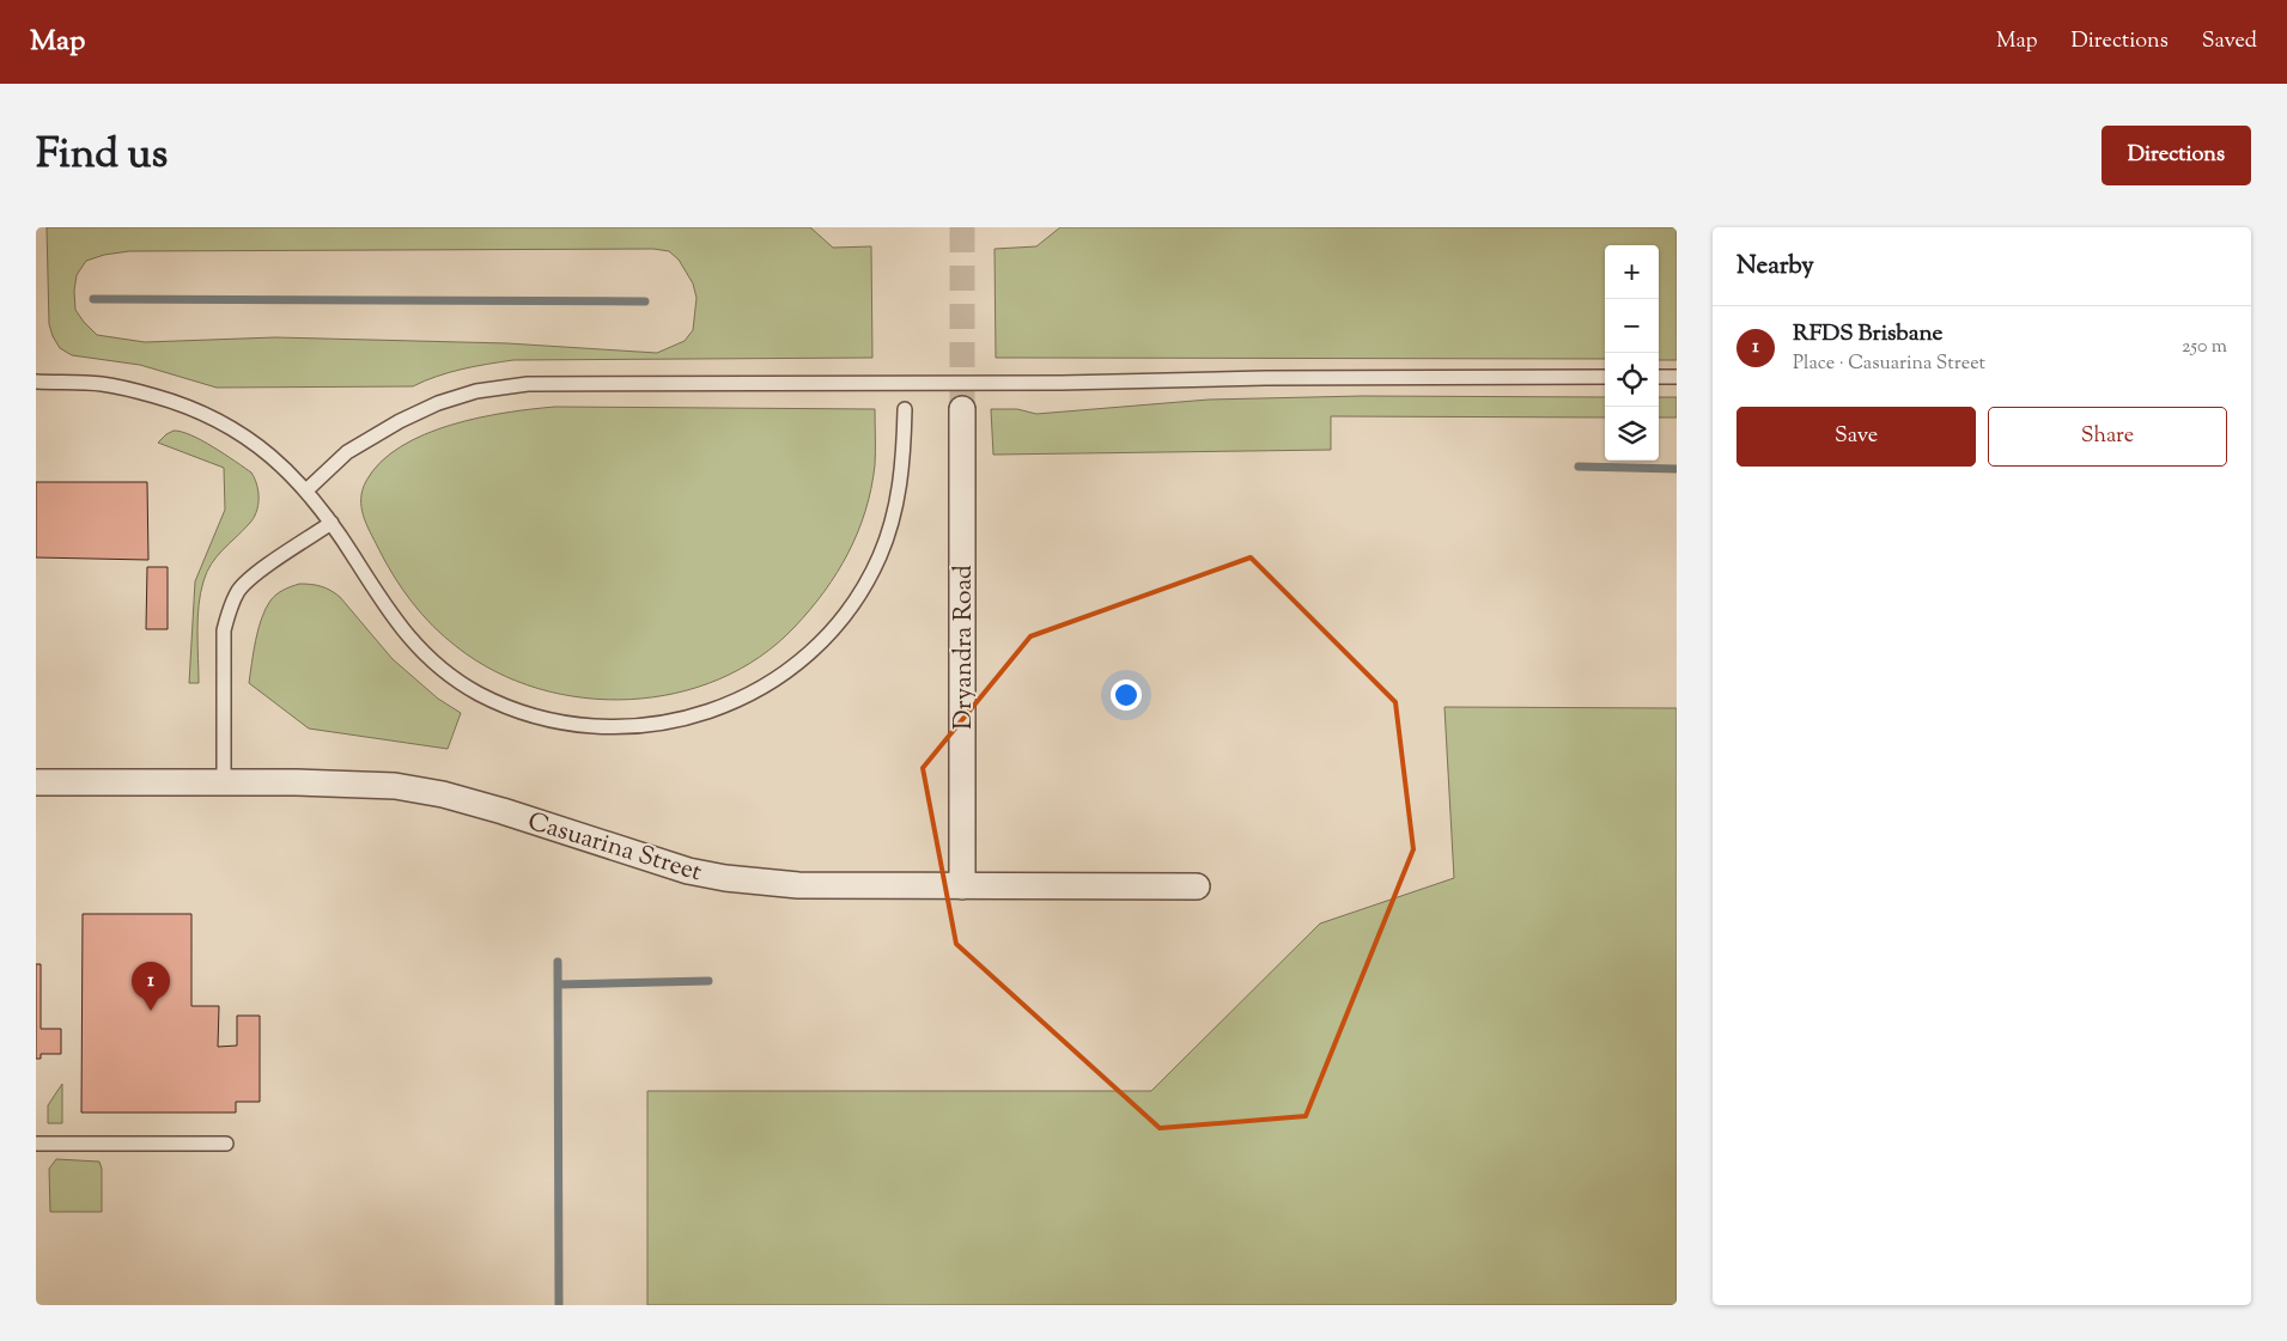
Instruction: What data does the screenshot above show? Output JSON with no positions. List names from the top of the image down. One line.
{"streets":{"street":["Dryandra Road","Casuarina Street"]},"crossings":[["Dryandra Road","Casuarina Street"]],"page":{"header":"Map","nav":["Map","Directions","Saved"],"title":"Find us","buttons":["Directions",["Save","Share"]],"heading":"Nearby","map_buttons":["+","−"],"list":[{"mark":"1","name":"RFDS Brisbane","note":"Place · Casuarina Street","value":"250 m"}],"pins":"1"}}
